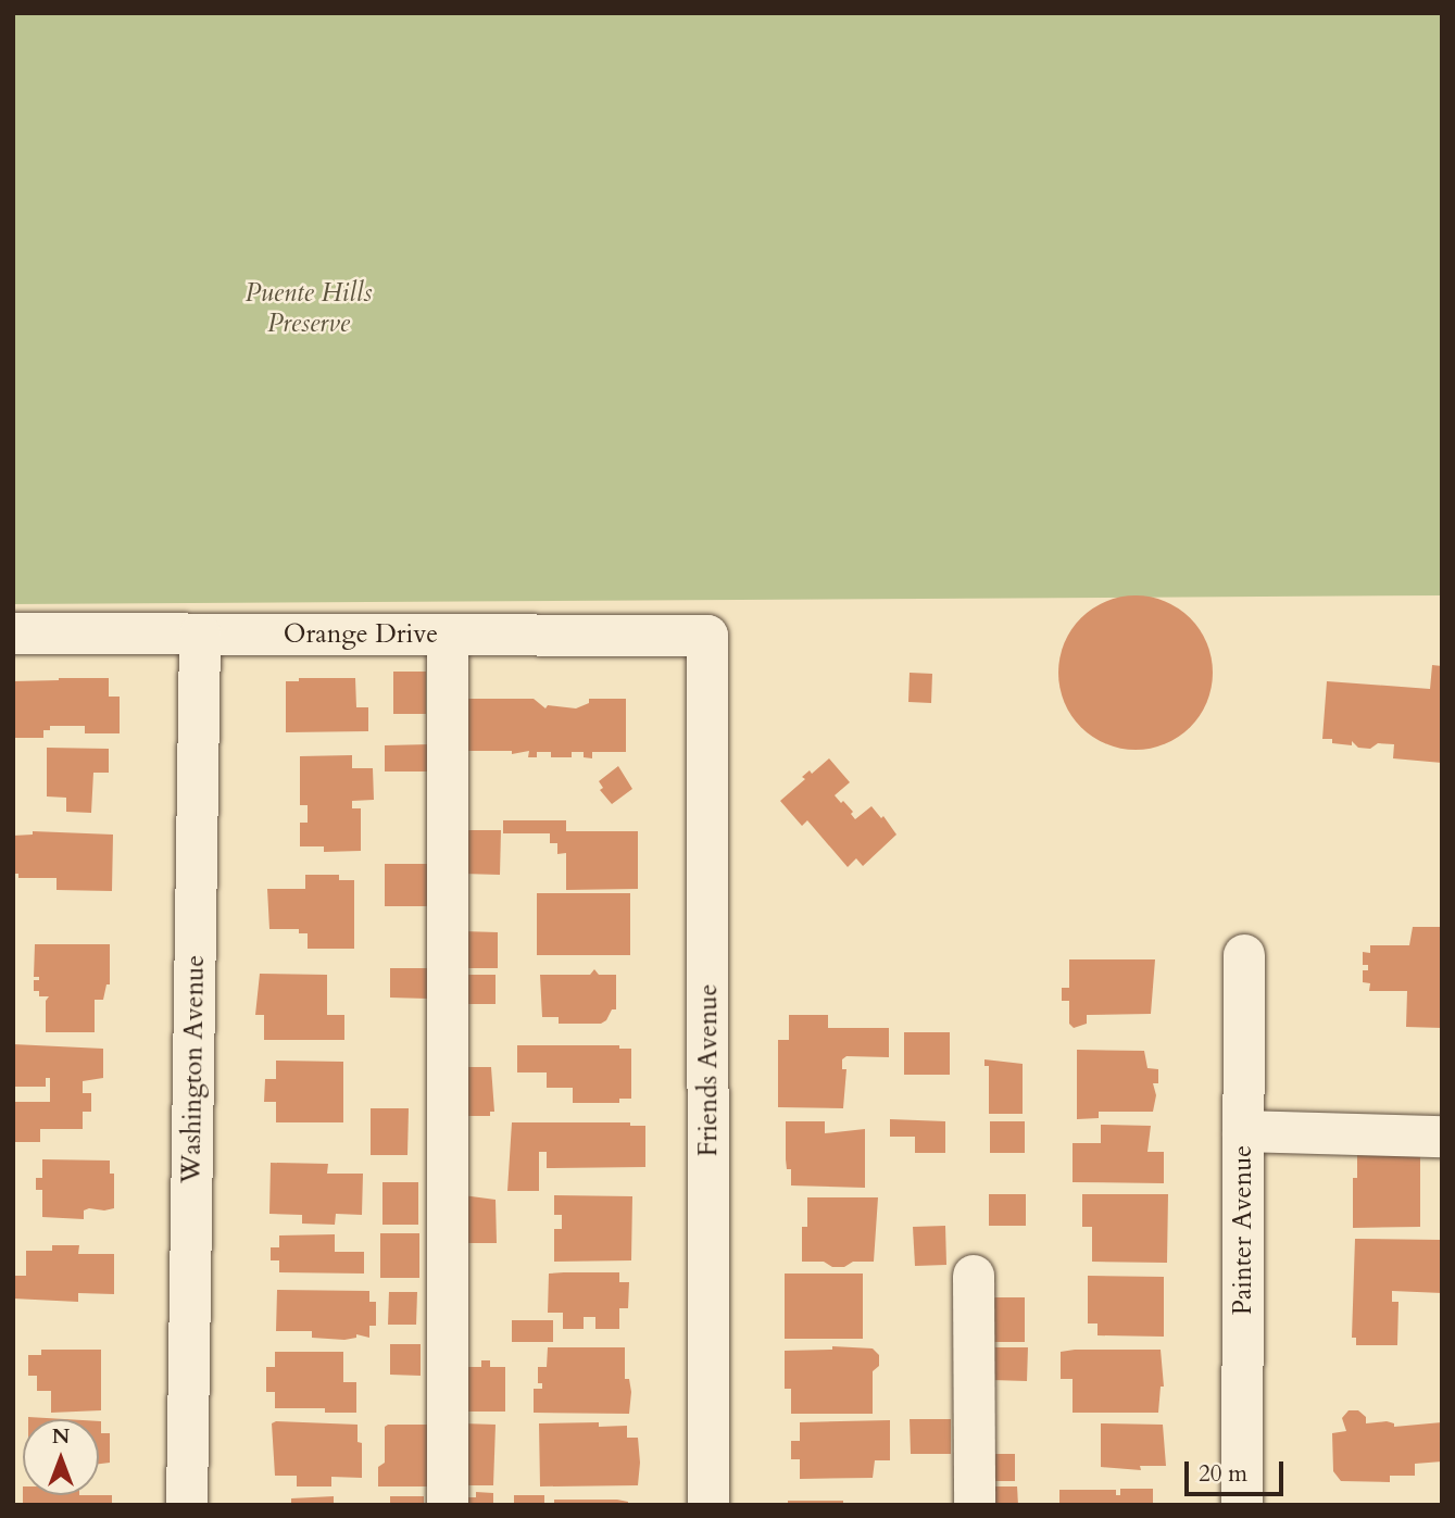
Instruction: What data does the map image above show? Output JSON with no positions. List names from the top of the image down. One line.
{"streets":{"street":["Orange Drive","Washington Avenue","Friends Avenue","Painter Avenue"]},"crossings":[["Orange Drive","Washington Avenue"],["Orange Drive","Friends Avenue"]],"parks":["Puente Hills Preserve"],"scale_bar":"20 m","north":"top"}
